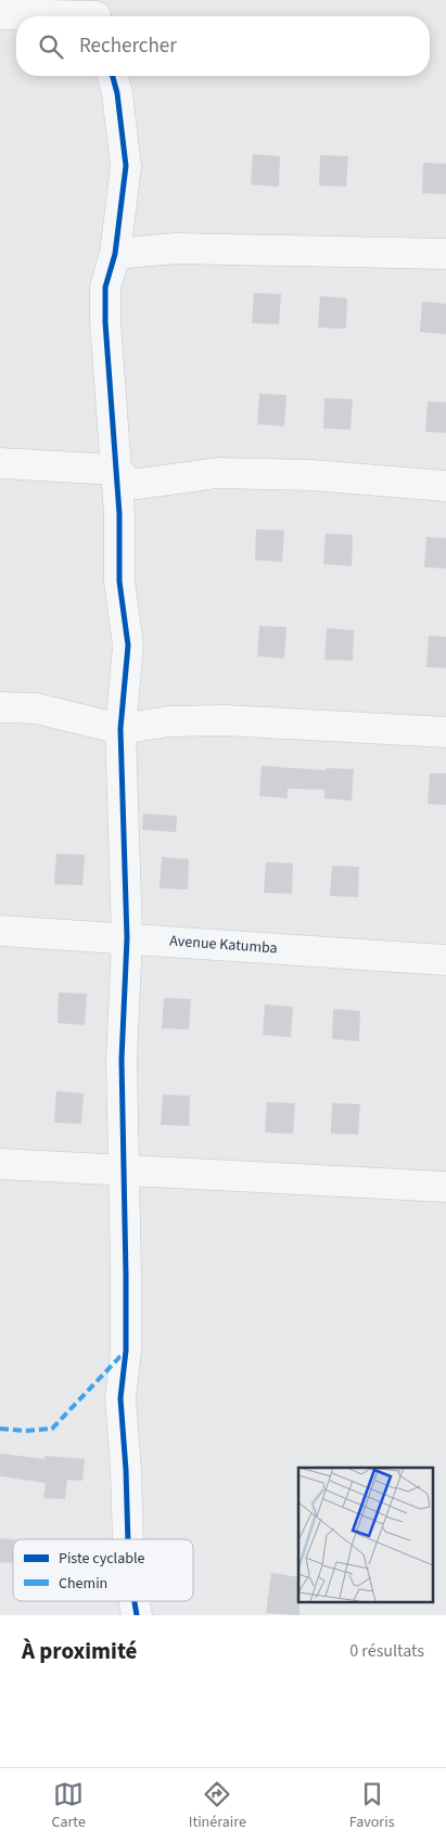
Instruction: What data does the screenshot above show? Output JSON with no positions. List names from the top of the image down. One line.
{"streets":{"street":["Avenue Katumba"]},"legend":["Piste cyclable","Chemin"],"page":{"search":"Rechercher","heading":["À proximité","0 résultats"],"nav":["Carte","Itinéraire","Favoris"]}}
